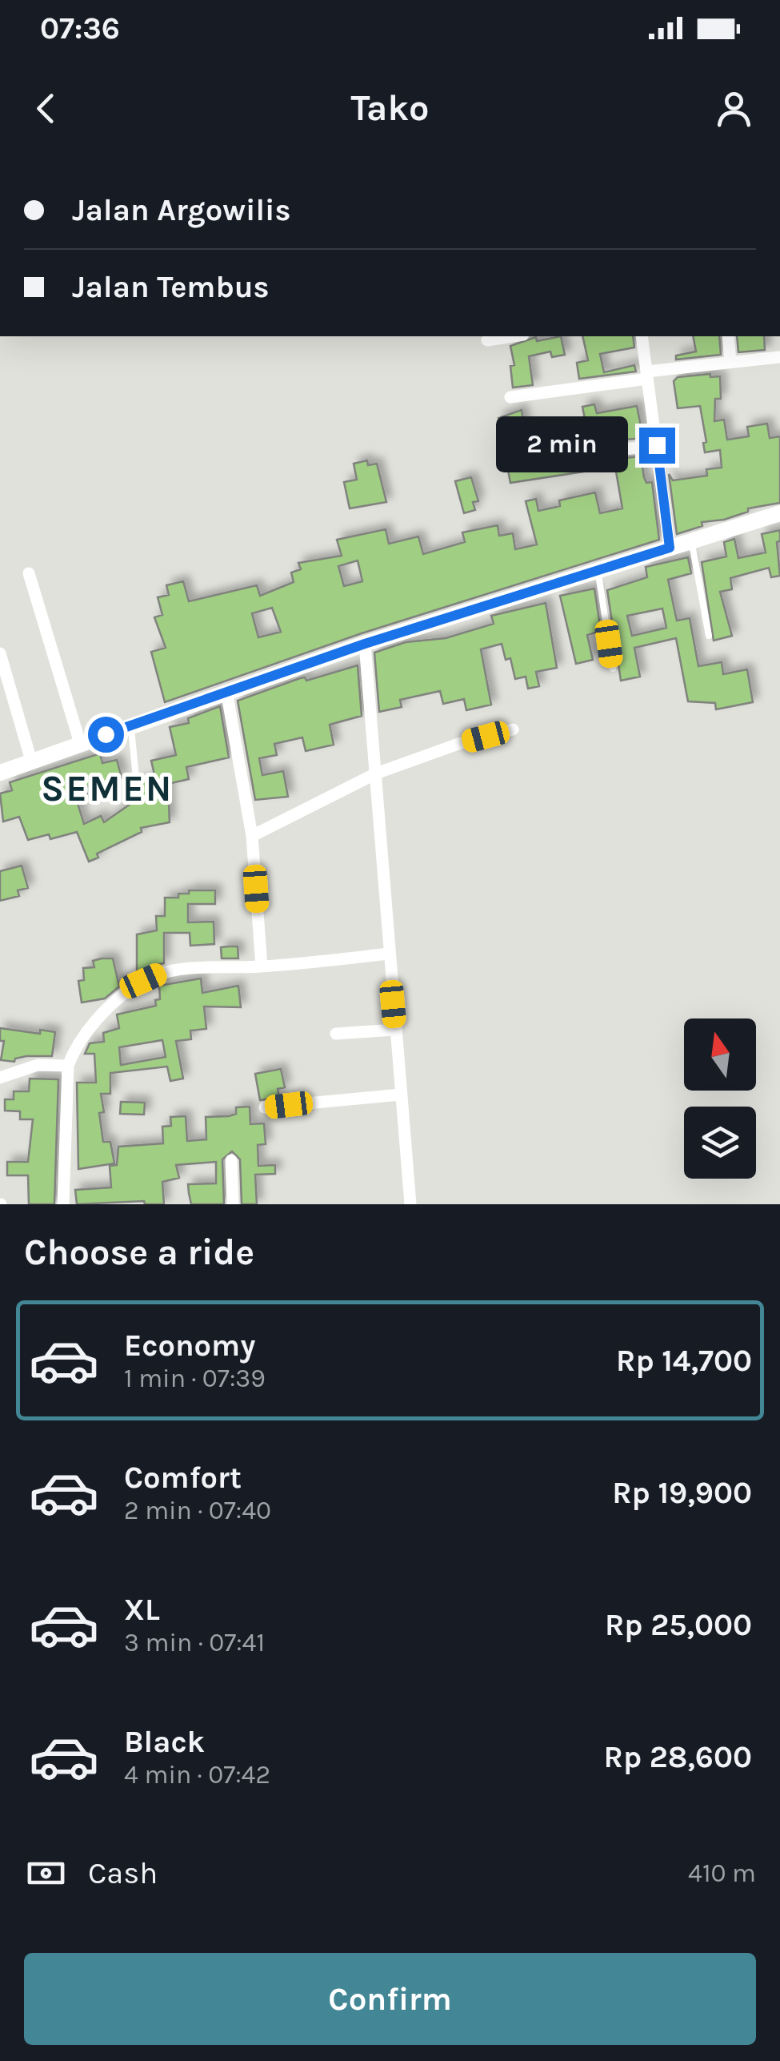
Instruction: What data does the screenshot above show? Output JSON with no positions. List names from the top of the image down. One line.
{"districts":["SEMEN"],"north":"top","page":{"status":"07:36","header":"Tako","banner":["Jalan Argowilis","Jalan Tembus"],"bubble":"2 min","heading":"Choose a ride","list":[{"name":"Economy","note":"1 min · 07:39","value":"Rp 14,700"},{"name":"Comfort","note":"2 min · 07:40","value":"Rp 19,900"},{"name":"XL","note":"3 min · 07:41","value":"Rp 25,000"},{"name":"Black","note":"4 min · 07:42","value":"Rp 28,600"}],"pay":["Cash","410 m"],"buttons":"Confirm"}}
